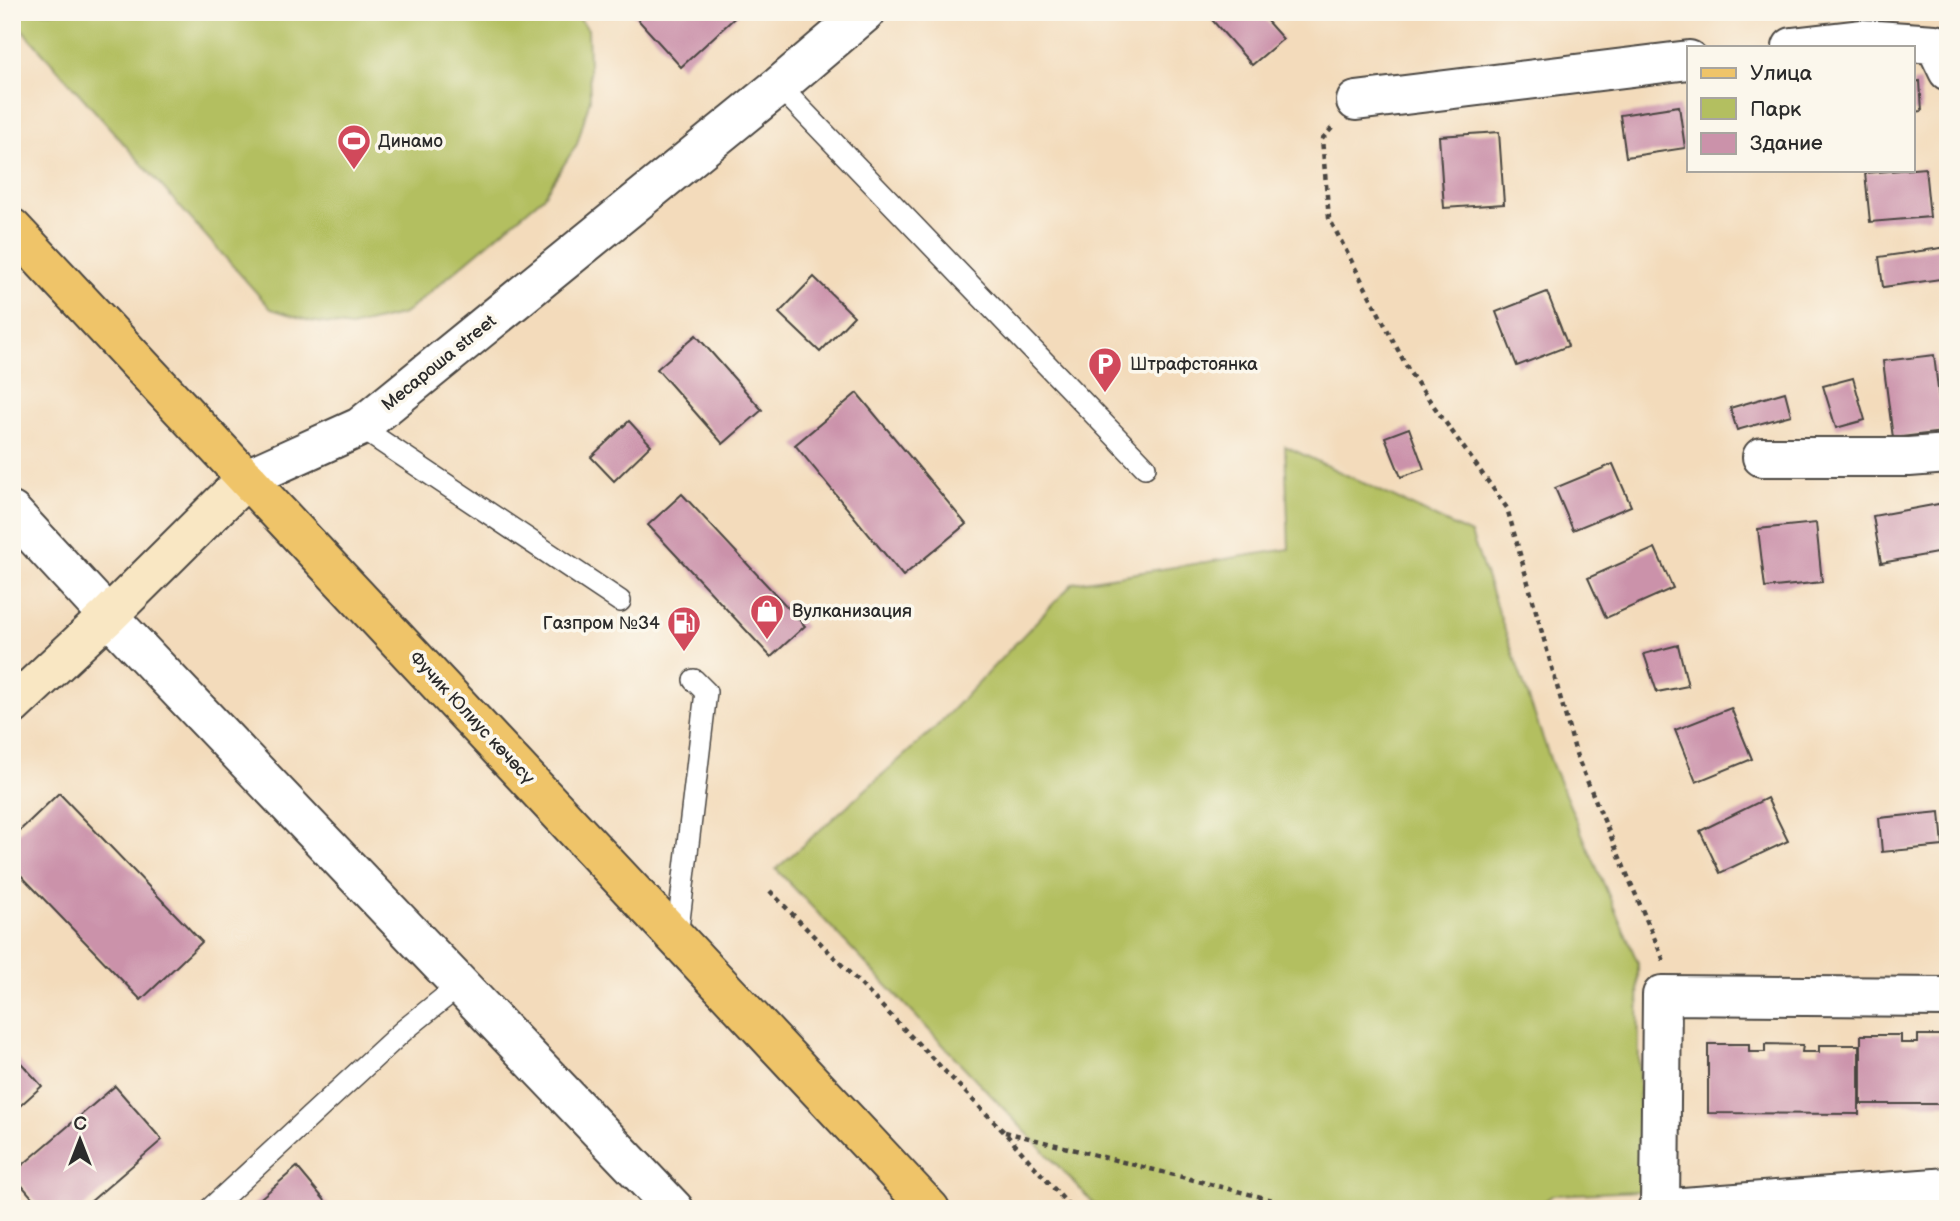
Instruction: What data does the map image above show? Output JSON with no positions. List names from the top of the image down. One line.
{"streets":{"main road":["Фучик Юлиус көчөсү"],"street":["Месароша street"]},"crossings":[["Месароша street","Фучик Юлиус көчөсү"]],"places":{"sports":["Динамо"],"parking":["Штрафстоянка"],"shop":["Вулканизация"],"fuel station":["Газпром №34"]},"legend":["Улица","Парк","Здание"],"north":"top"}
